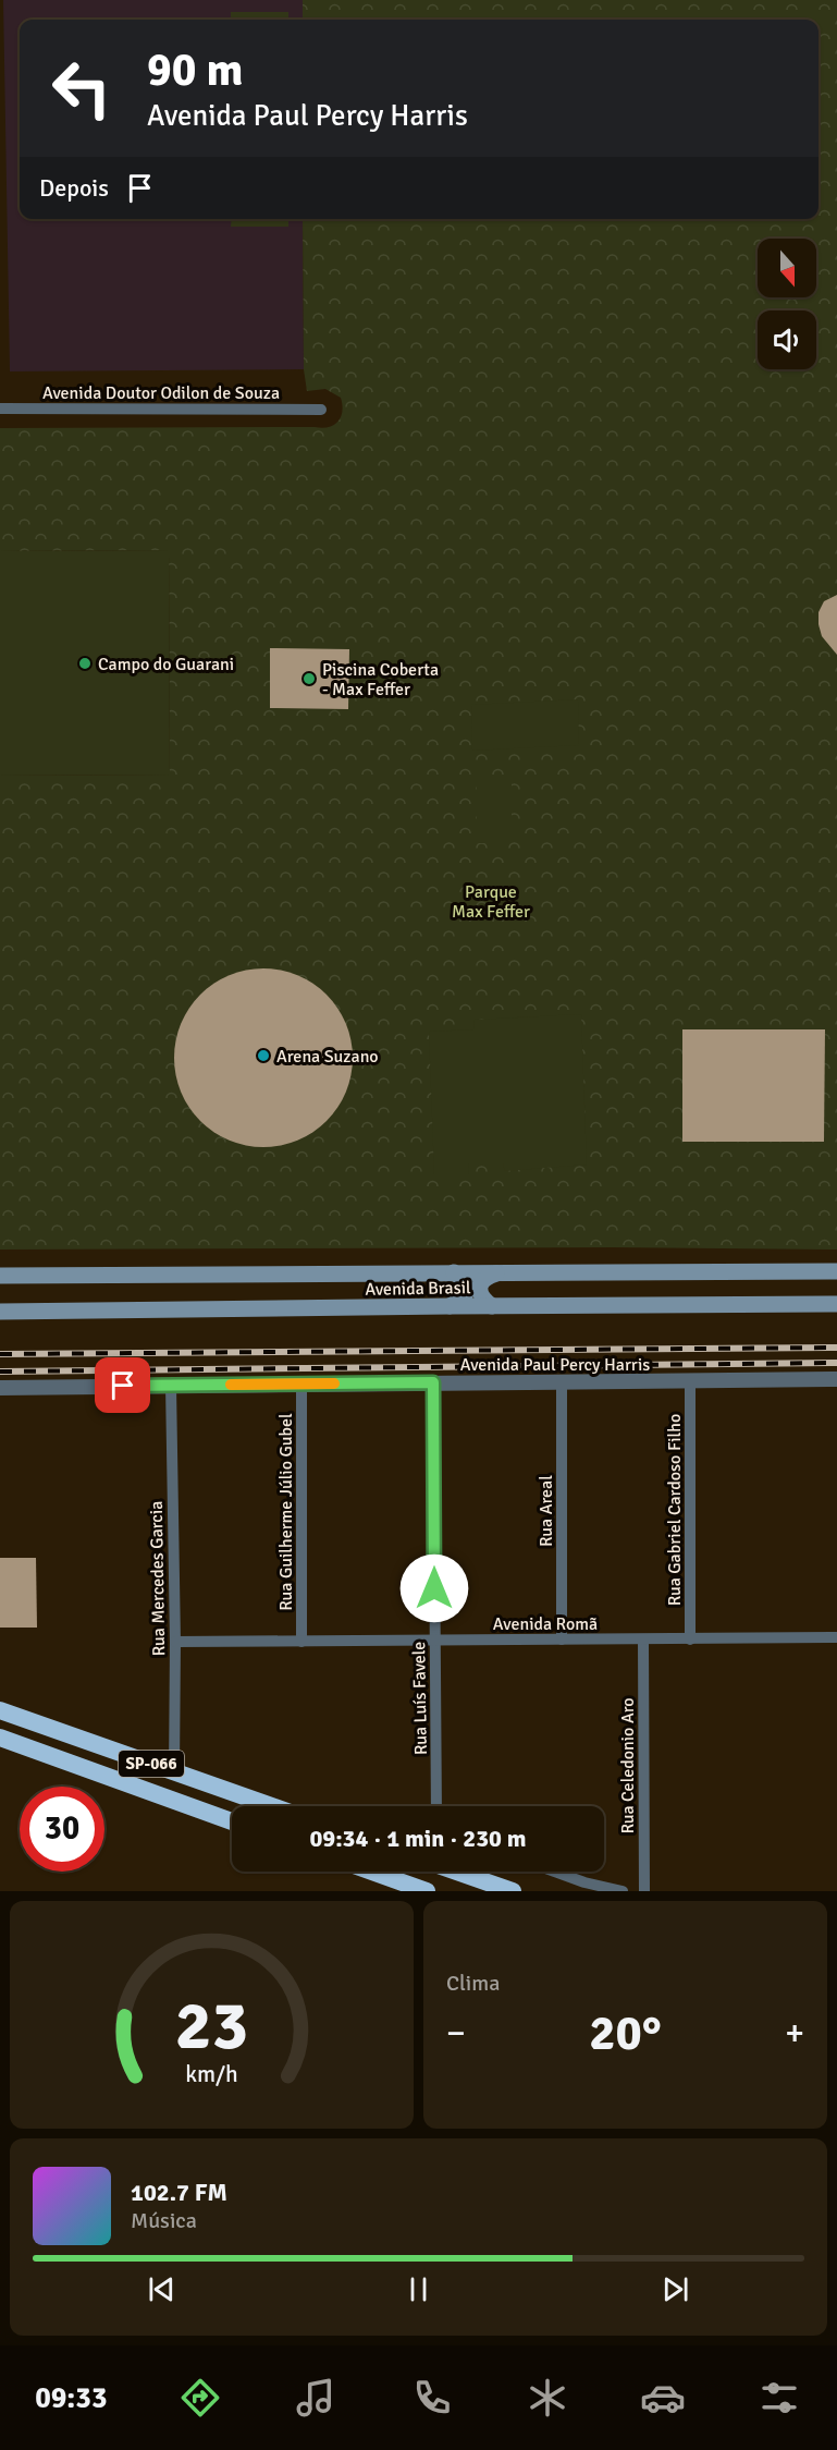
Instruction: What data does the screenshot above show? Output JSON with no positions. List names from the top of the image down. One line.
{"streets":{"highway":["SP-066"],"main road":["Avenida Brasil"],"street":["Avenida Doutor Odilon de Souza","Avenida Paul Percy Harris","Rua Gabriel Cardoso Filho","Rua Areal","Rua Guilherme Júlio Gubel","Rua Mercedes Garcia","Avenida Romã","Rua Luís Favele","Rua Celedonio Aro"]},"crossings":[["Avenida Paul Percy Harris","Rua Gabriel Cardoso Filho"],["Avenida Paul Percy Harris","Rua Areal"],["Avenida Paul Percy Harris","Rua Guilherme Júlio Gubel"],["Avenida Paul Percy Harris","Rua Mercedes Garcia"],["Avenida Paul Percy Harris","Rua Luís Favele"],["Rua Gabriel Cardoso Filho","Avenida Romã"],["Rua Areal","Avenida Romã"],["Rua Guilherme Júlio Gubel","Avenida Romã"],["Rua Mercedes Garcia","Avenida Romã"],["Rua Mercedes Garcia","SP-066"],["Avenida Romã","Rua Luís Favele"],["Avenida Romã","Rua Celedonio Aro"]],"parks":["Parque Max Feffer"],"places":["Campo do Guarani","Piscina Coberta - Max Feffer","Arena Suzano"],"north":"bottom","page":{"turn":["90 m","Avenida Paul Percy Harris"],"then":"Depois","limit":"30","trip":"09:34 · 1 min · 230 m","tile":"Clima","heat":["−","20°","+"],"song":["102.7 FM","Música"],"tabs":"09:33","gauge":["23","km/h"]}}
